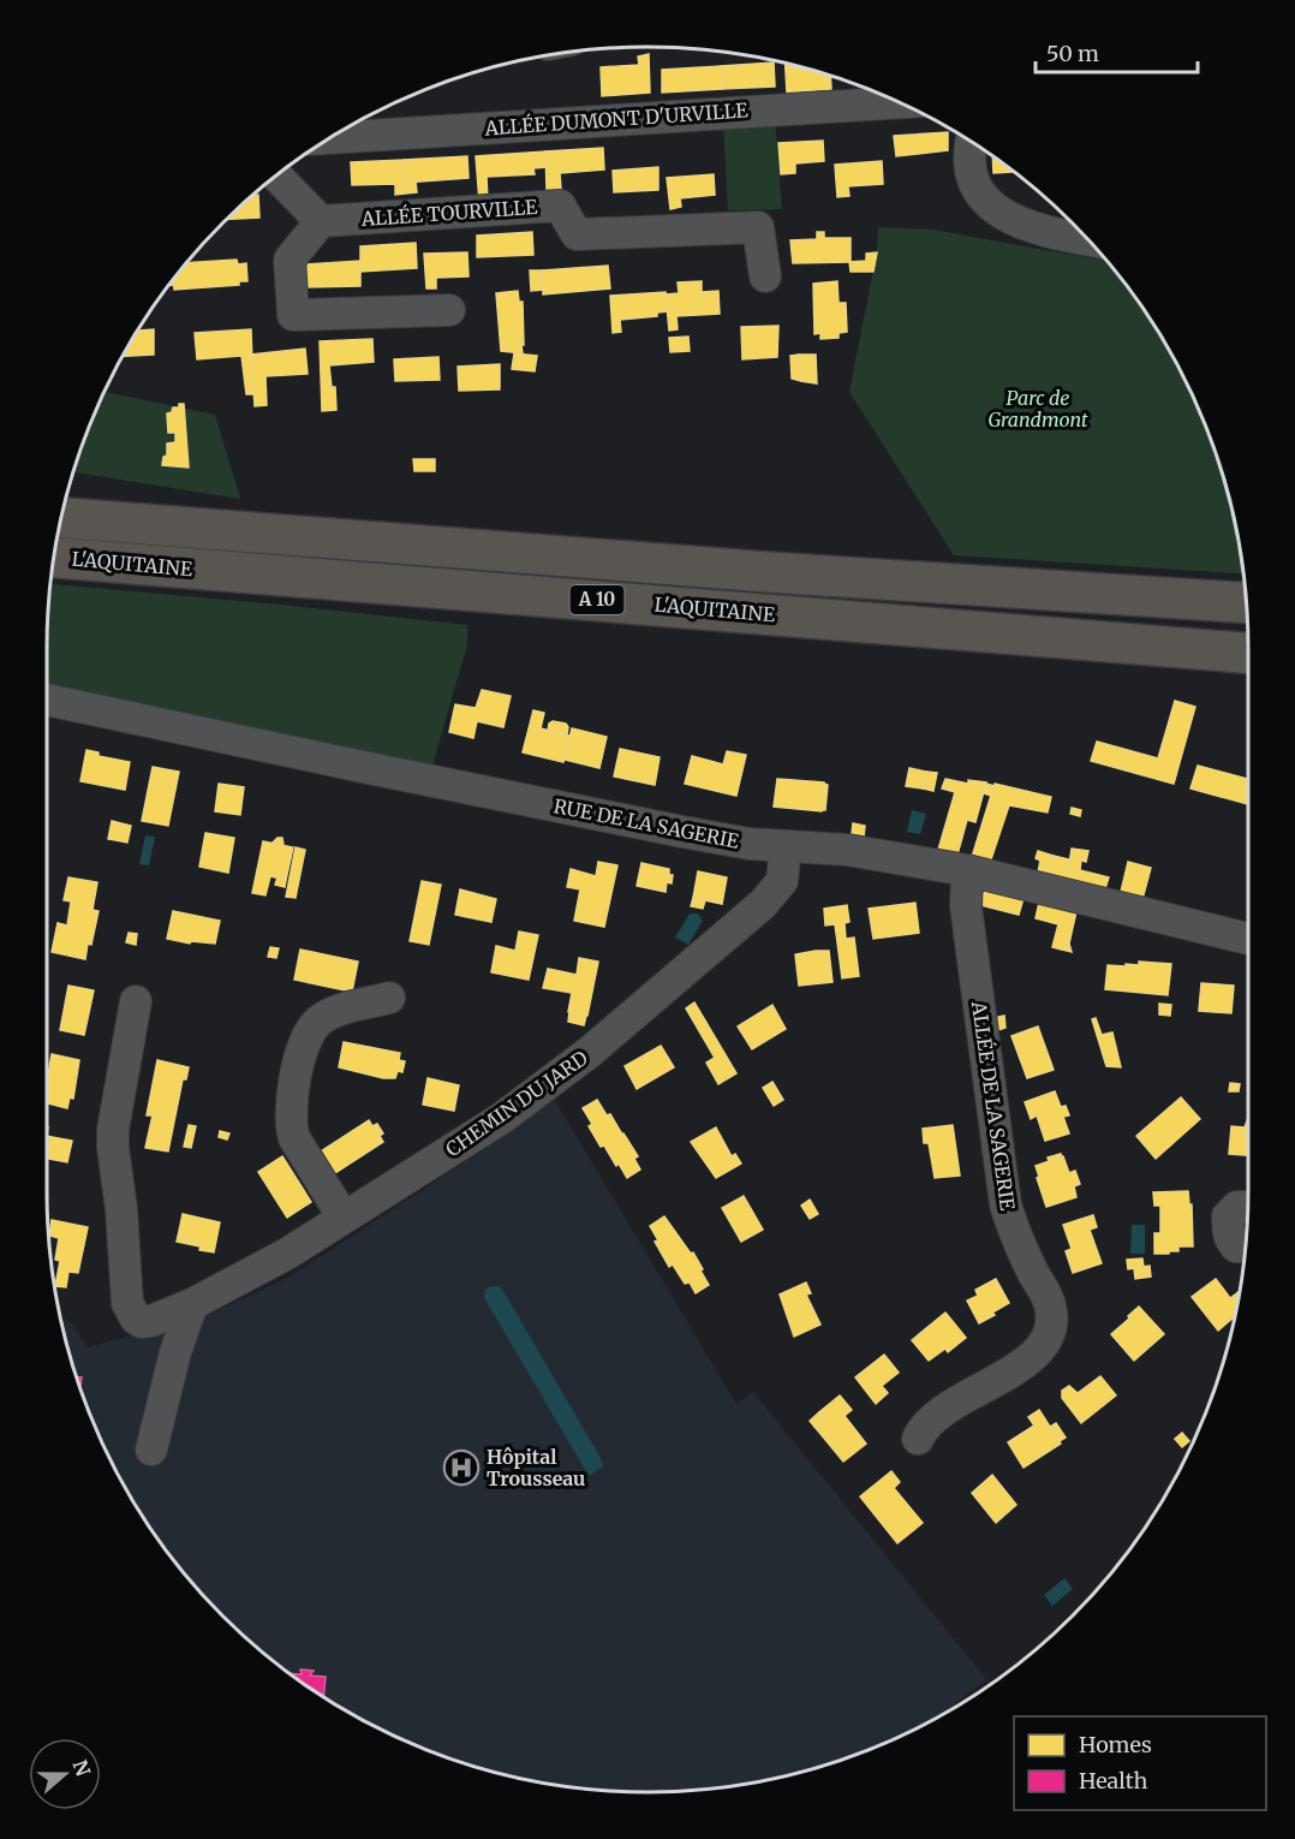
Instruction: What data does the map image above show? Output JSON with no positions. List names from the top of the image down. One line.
{"streets":{"highway":["L'AQUITAINE","A 10"],"street":["ALLÉE DUMONT D'URVILLE","ALLÉE TOURVILLE","RUE DE LA SAGERIE","CHEMIN DU JARD","ALLÉE DE LA SAGERIE"]},"crossings":[["RUE DE LA SAGERIE","CHEMIN DU JARD"],["RUE DE LA SAGERIE","ALLÉE DE LA SAGERIE"]],"parks":["Parc de Grandmont"],"places":{"hospital":["Hôpital Trousseau"]},"legend":["Homes","Health"],"scale_bar":"50 m","north":"right"}
